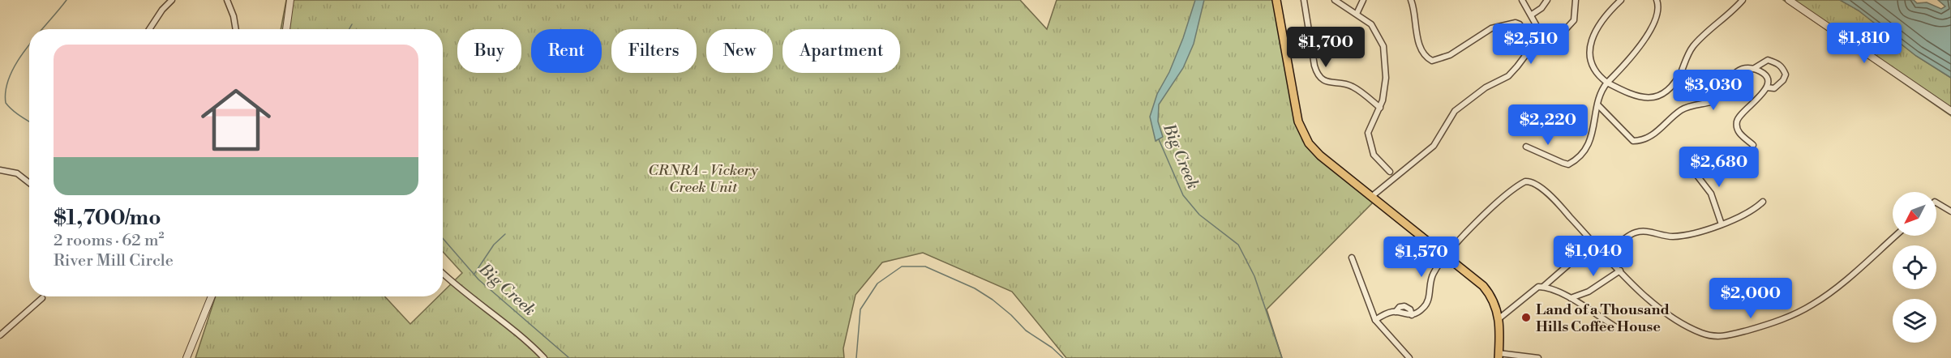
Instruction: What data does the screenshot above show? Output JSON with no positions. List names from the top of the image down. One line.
{"water":["Big Creek"],"parks":["CRNRA - Vickery Creek Unit"],"places":["Land of a Thousand Hills Coffee House"],"north":"bottom left","page":{"price":["$1,810","$2,510","$1,700","$3,030","$2,220","$2,680","$1,040","$1,570","$2,000"],"chip":["Buy","Rent","Filters","New","Apartment"],"list":[{"name":"$1,700/mo","note":"2 rooms · 62 m² · River Mill Circle"}]}}
